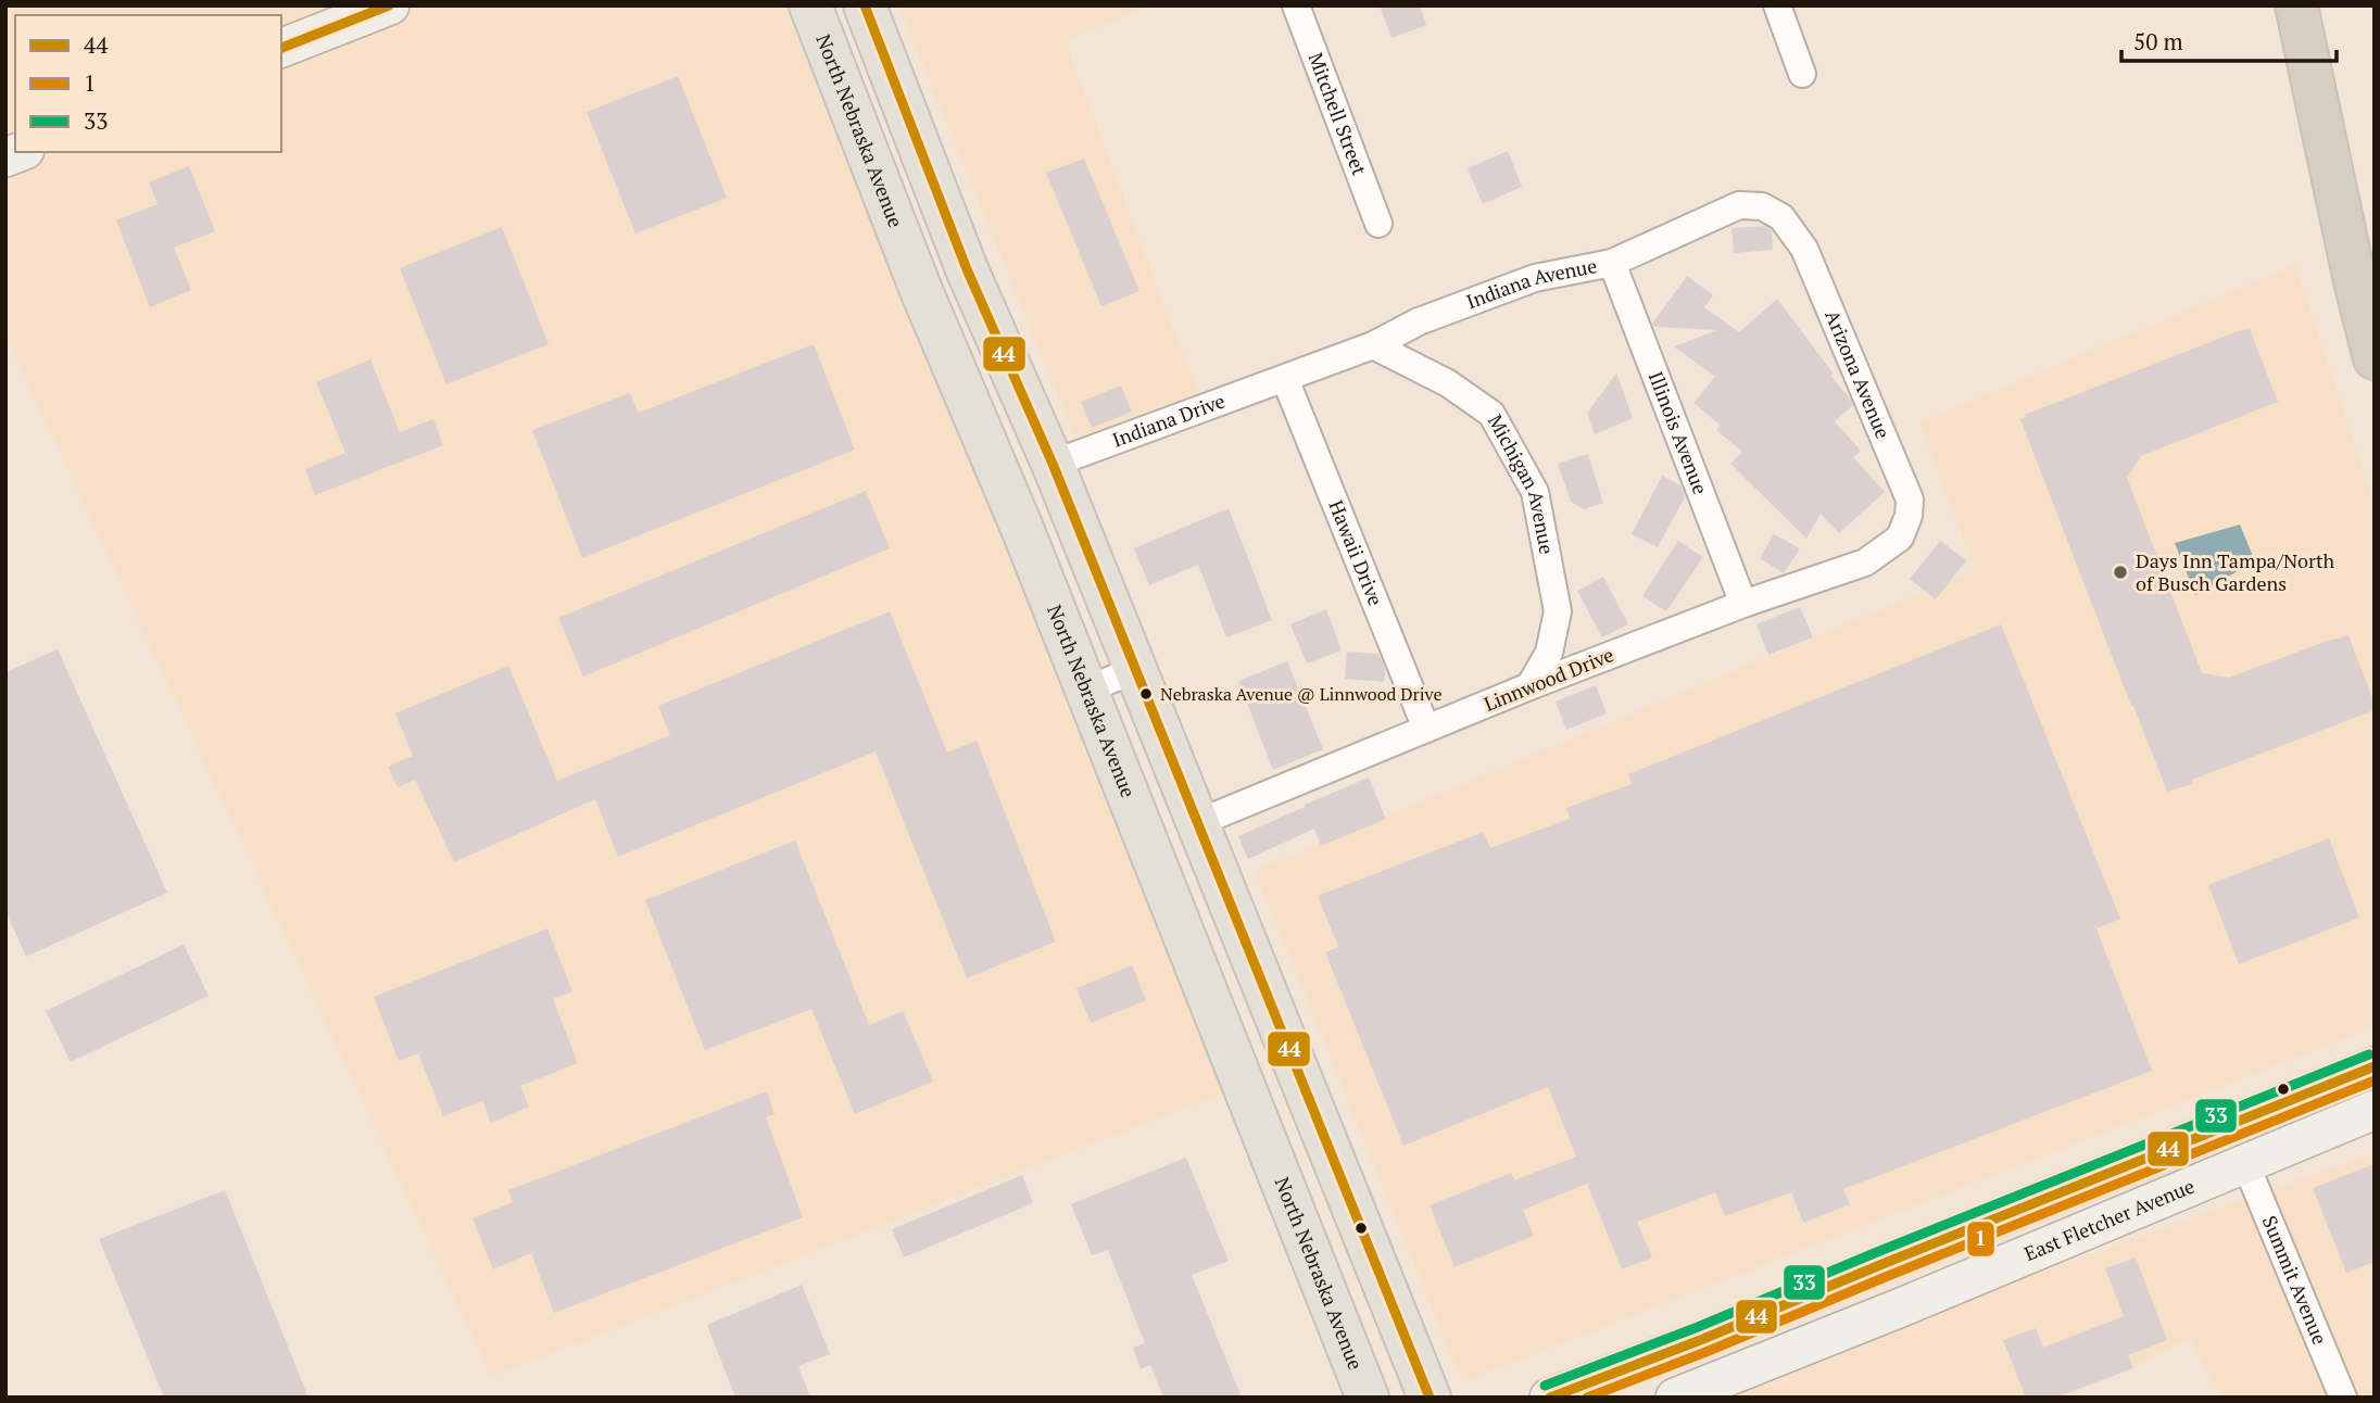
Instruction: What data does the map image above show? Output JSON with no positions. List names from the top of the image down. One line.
{"streets":{"main road":["North Nebraska Avenue","East Fletcher Avenue"],"street":["Mitchell Street","Indiana Avenue","Arizona Avenue","Indiana Drive","Illinois Avenue","Michigan Avenue","Hawaii Drive","Linnwood Drive","Summit Avenue"]},"crossings":[["Indiana Avenue","Arizona Avenue"],["Indiana Avenue","Indiana Drive"],["Indiana Avenue","Illinois Avenue"],["Indiana Avenue","Michigan Avenue"],["Indiana Avenue","Hawaii Drive"],["Arizona Avenue","Linnwood Drive"],["Indiana Drive","Hawaii Drive"],["Illinois Avenue","Linnwood Drive"],["Michigan Avenue","Linnwood Drive"],["Hawaii Drive","Linnwood Drive"],["East Fletcher Avenue","Summit Avenue"]],"places":["Days Inn Tampa/North of Busch Gardens","Nebraska Avenue @ Linnwood Drive"],"lines":["transit line 44","transit line 33","transit line 1"],"legend":["44","1","33"],"scale_bar":"50 m"}
